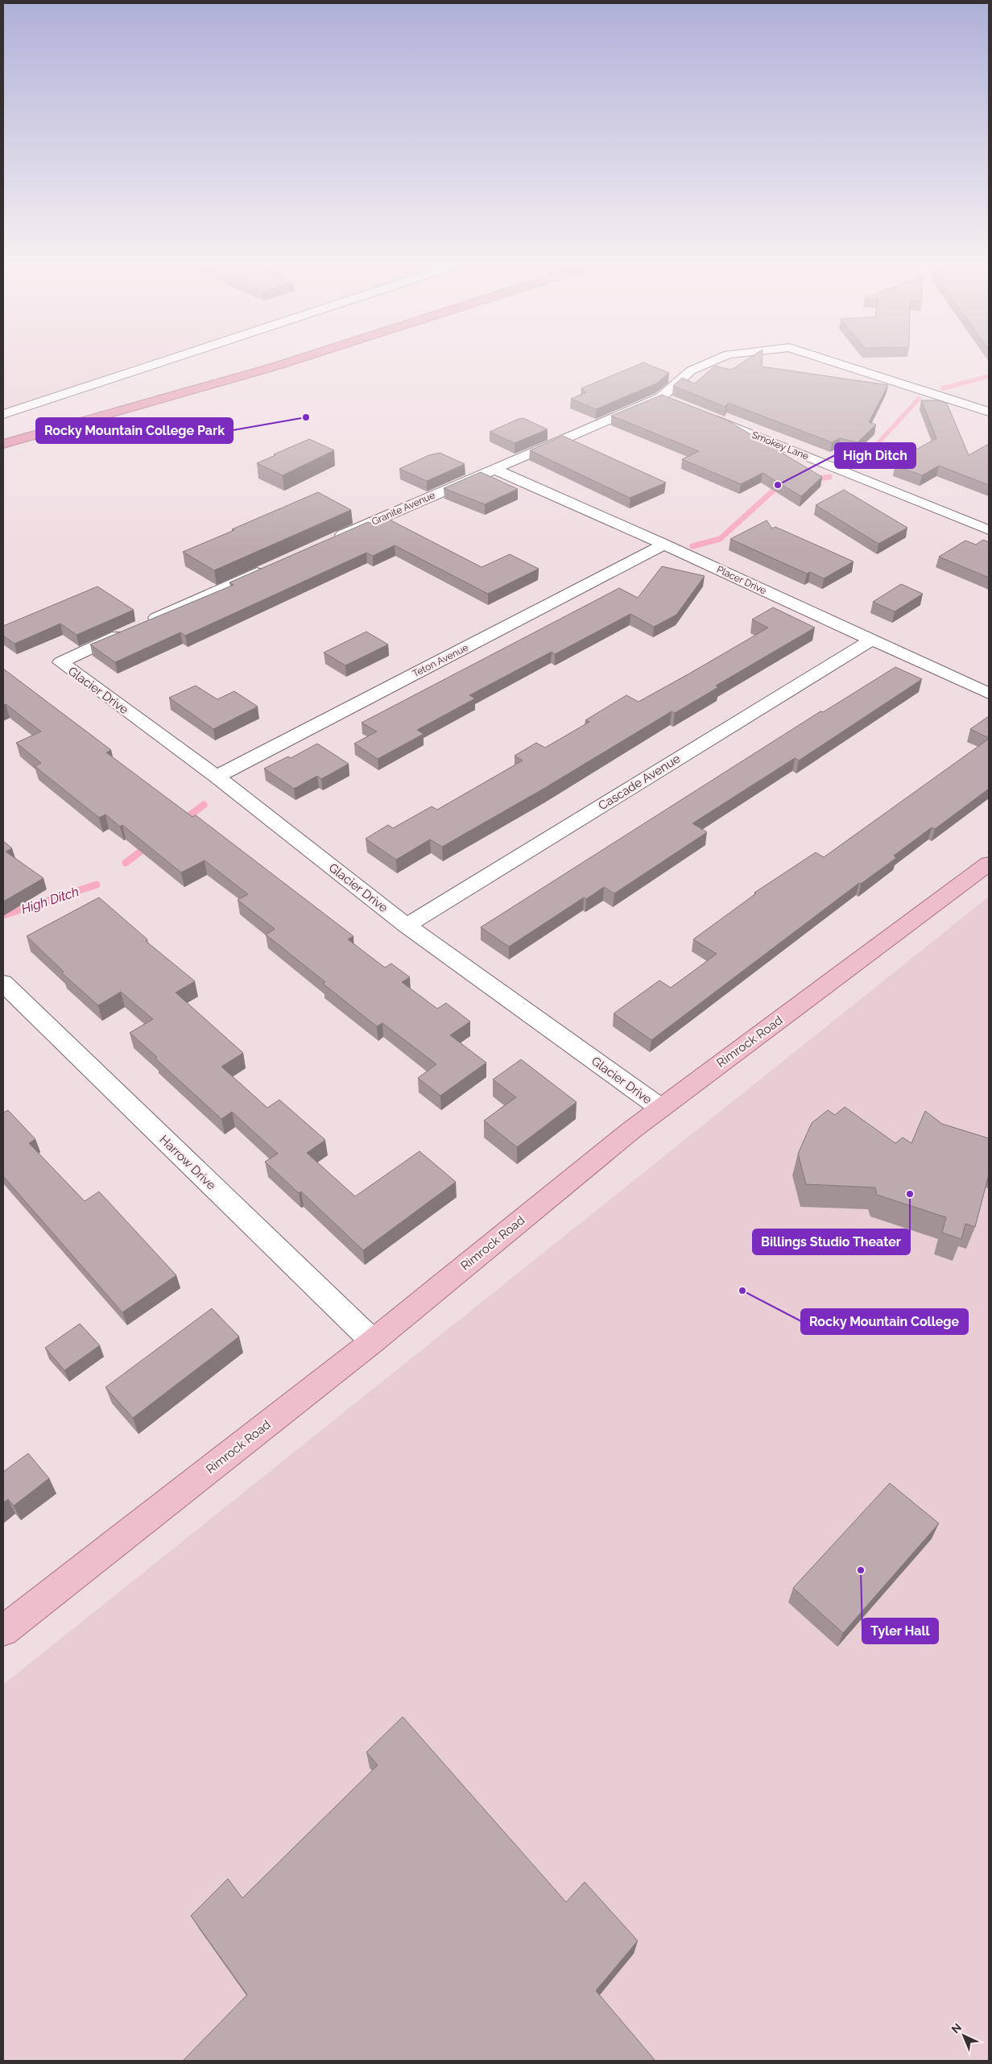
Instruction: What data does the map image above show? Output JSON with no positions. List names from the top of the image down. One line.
{"streets":{"main road":["Rimrock Road"],"street":["Smokey Lane","Granite Avenue","Placer Drive","Teton Avenue","Glacier Drive","Cascade Avenue","Harrow Drive"]},"crossings":[["Granite Avenue","Placer Drive"],["Placer Drive","Teton Avenue"],["Placer Drive","Cascade Avenue"],["Teton Avenue","Glacier Drive"],["Glacier Drive","Cascade Avenue"],["Glacier Drive","Rimrock Road"],["Rimrock Road","Harrow Drive"]],"water":["High Ditch"],"places":["Rocky Mountain College Park","High Ditch","Billings Studio Theater","Rocky Mountain College","Tyler Hall"],"north":"top left"}
